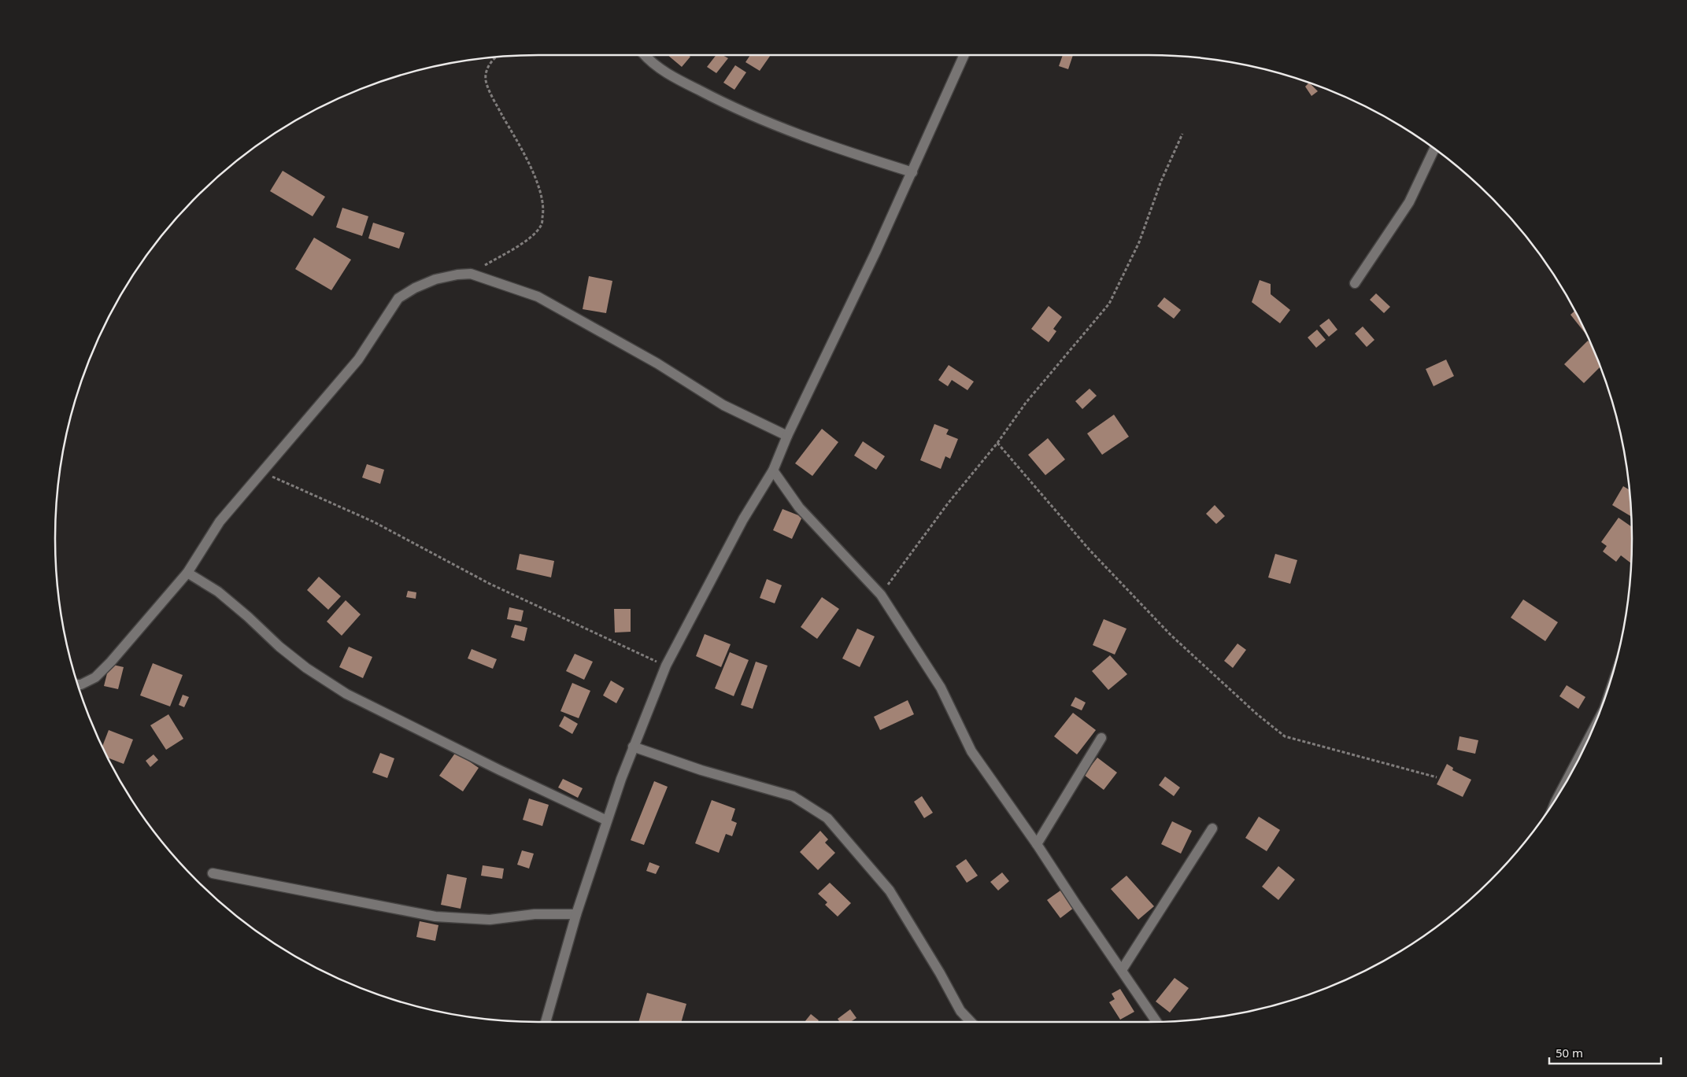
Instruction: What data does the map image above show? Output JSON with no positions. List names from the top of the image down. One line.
{"scale_bar":"50 m"}
